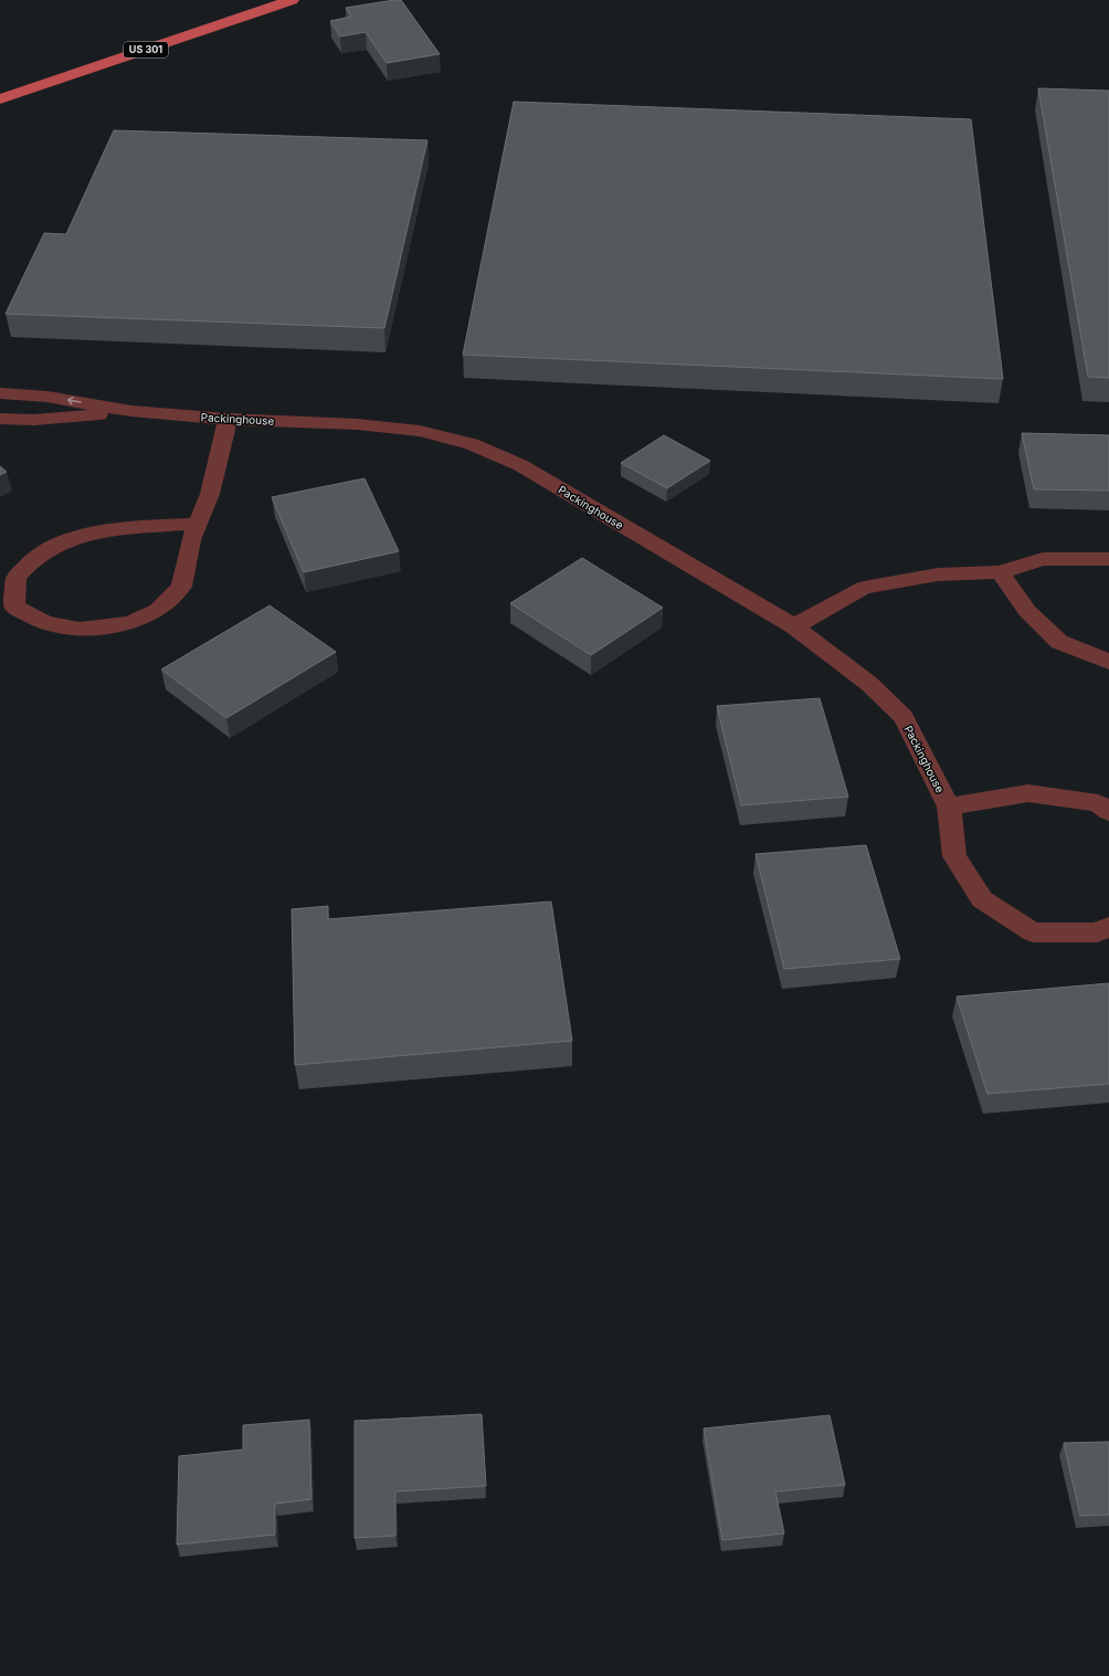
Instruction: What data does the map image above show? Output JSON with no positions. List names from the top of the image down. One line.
{"streets":{"main road":["US 301"],"street":["Packinghouse"]}}
